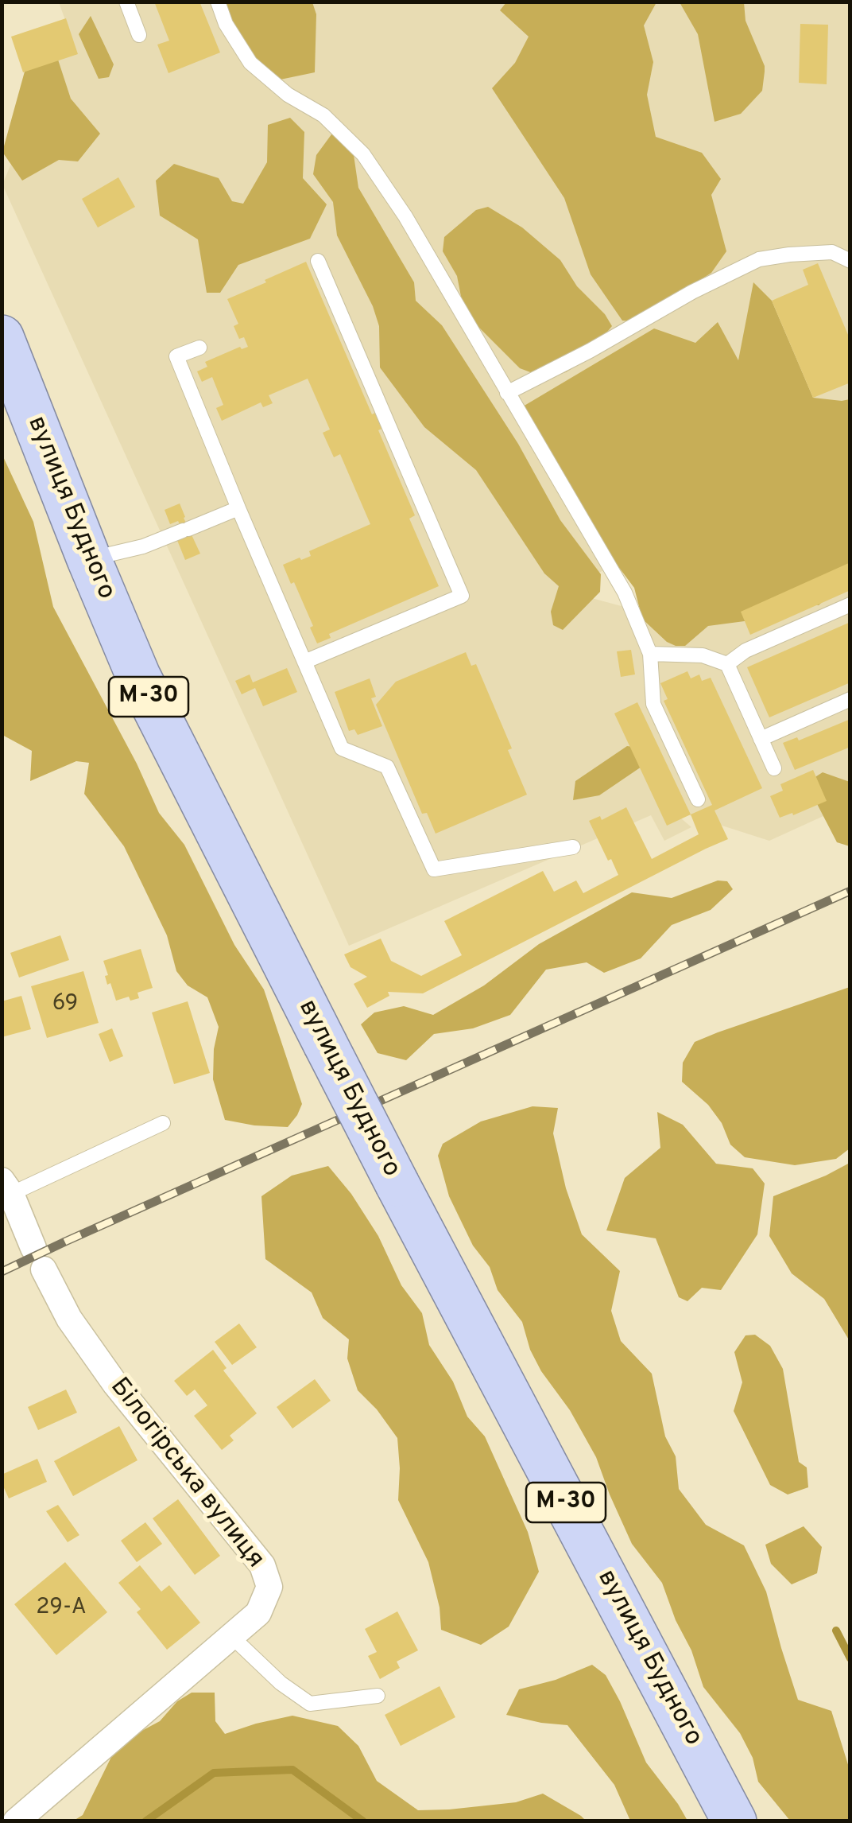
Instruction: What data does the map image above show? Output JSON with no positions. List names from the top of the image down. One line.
{"streets":{"highway":["вулиця Будного","М-30"],"street":["Білогірська вулиця"]},"house_numbers":["69","29-А"]}
